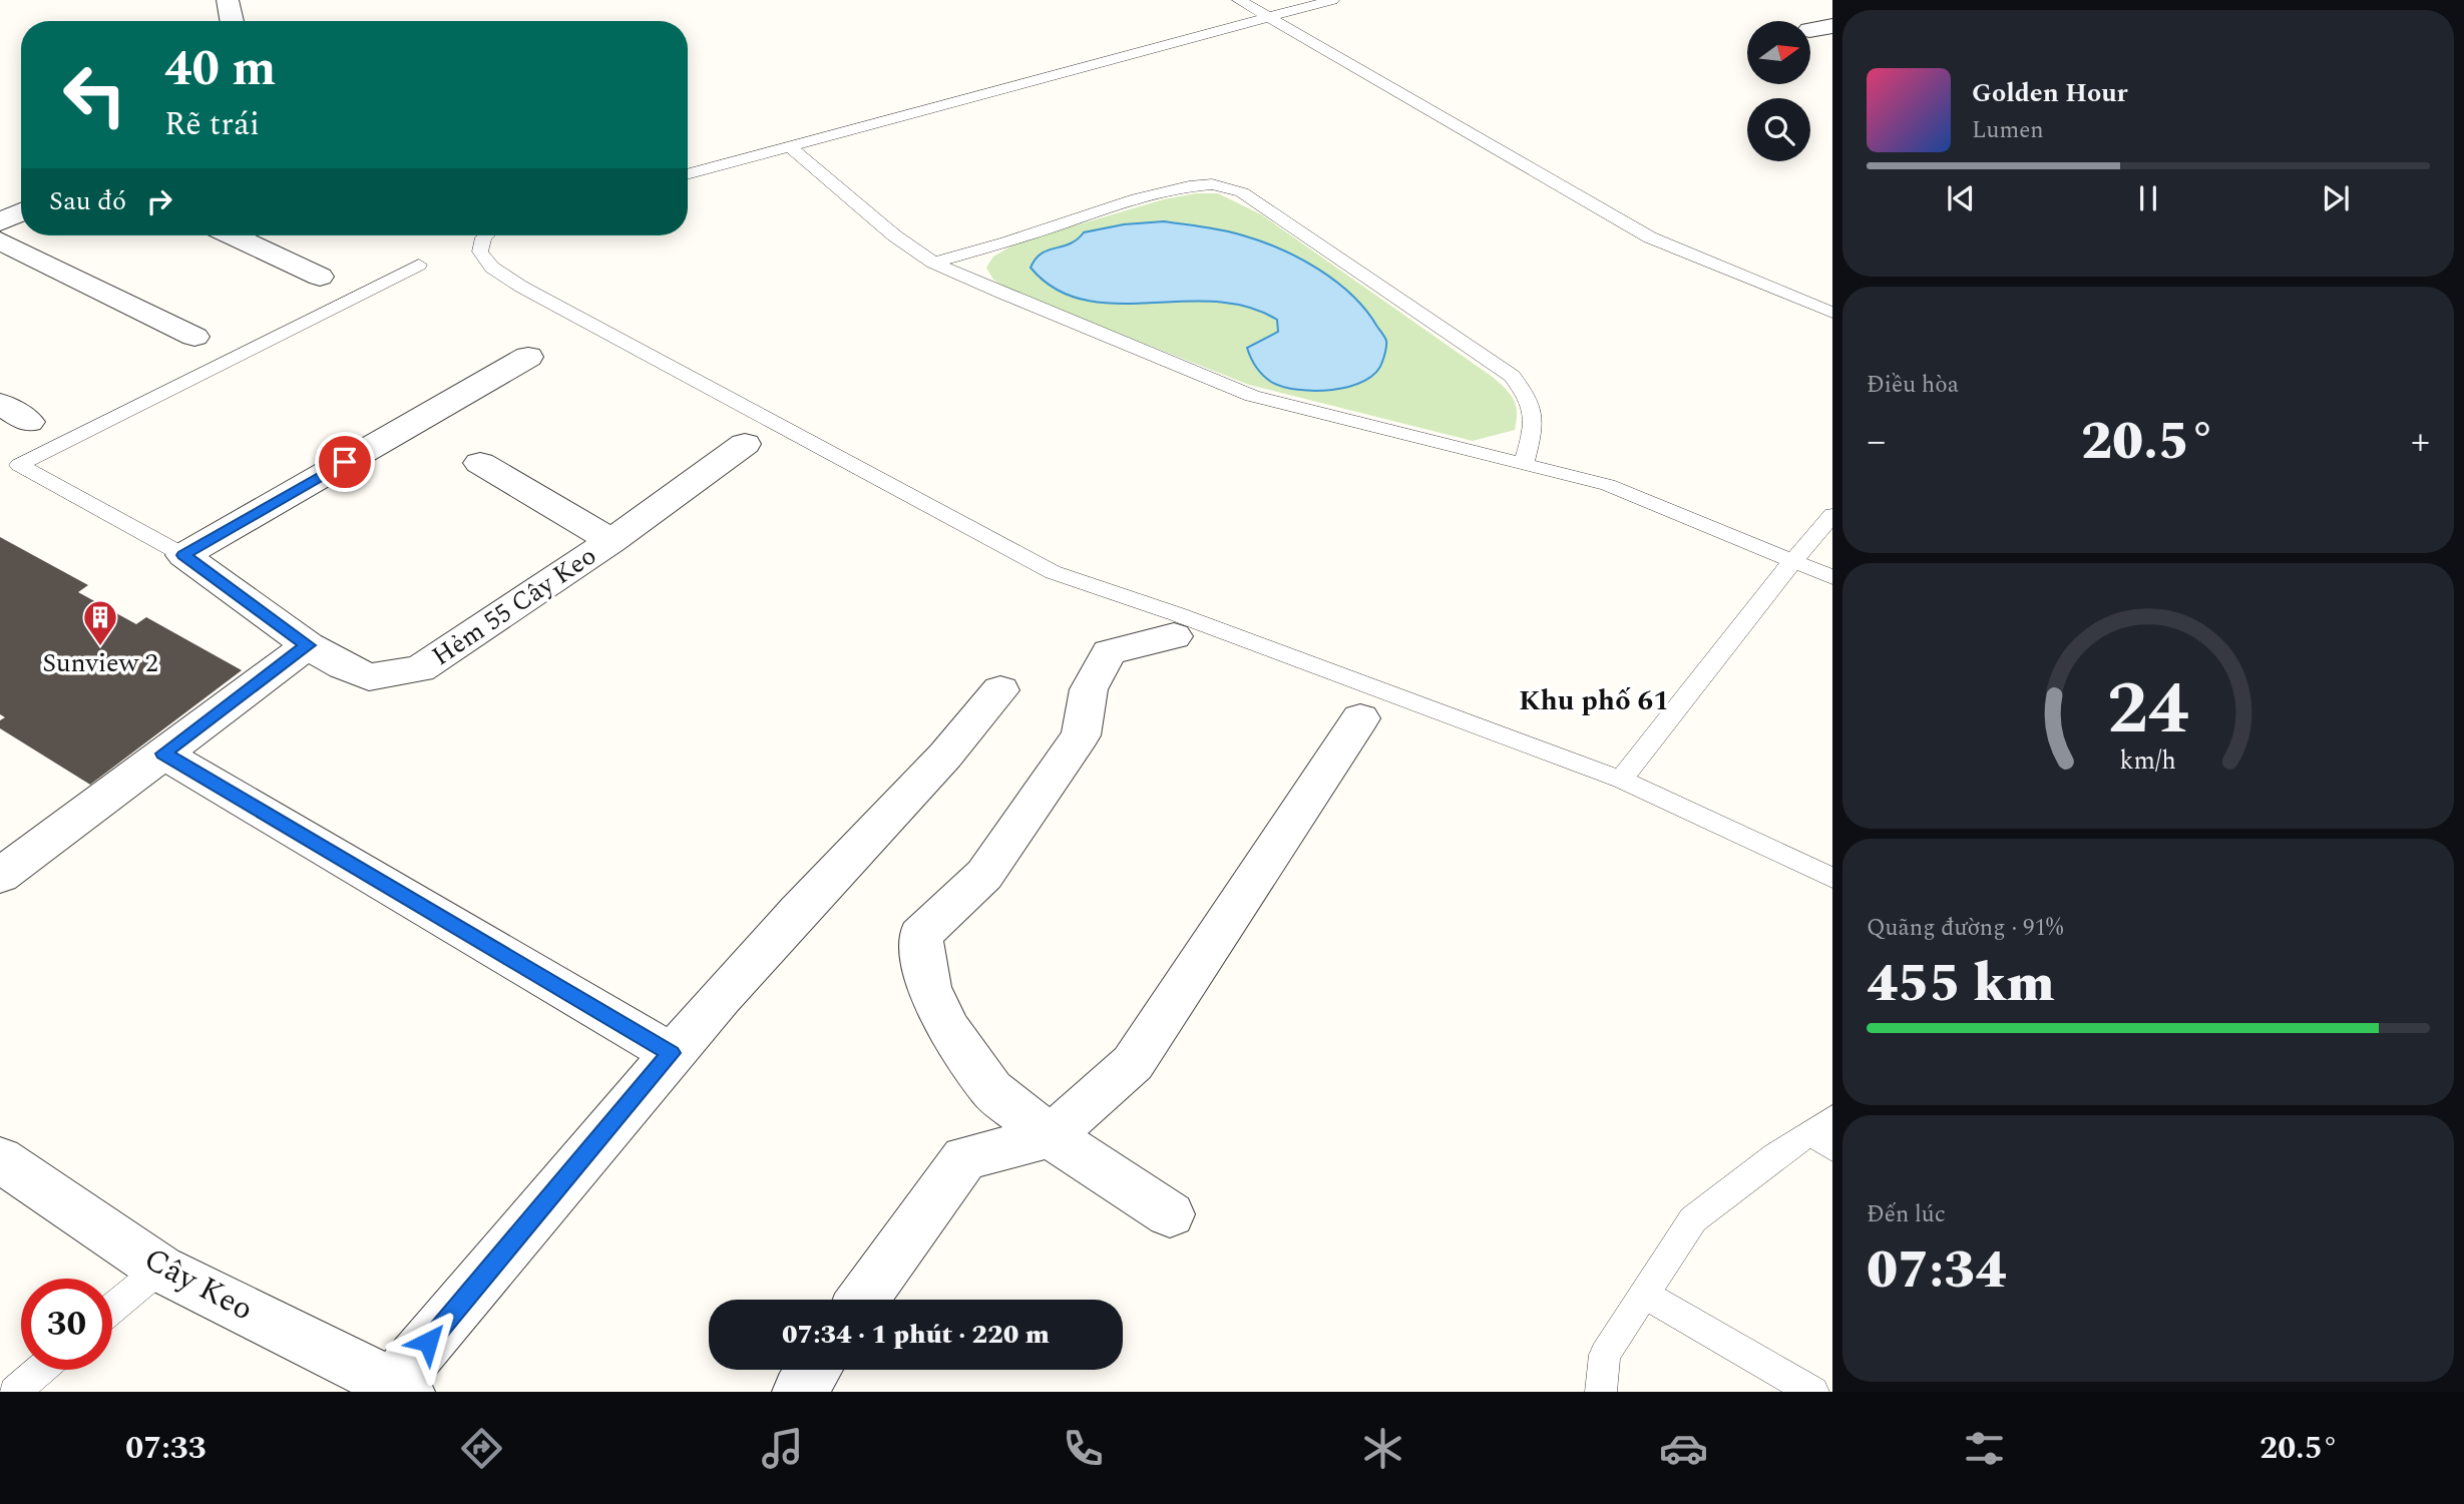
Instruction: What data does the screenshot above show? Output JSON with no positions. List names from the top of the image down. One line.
{"streets":{"street":["Hẻm 55 Cây Keo","Cây Keo"]},"districts":["Khu phố 61"],"places":{"building":["Sunview 2"]},"north":"right","page":{"turn":["40 m","Rẽ trái"],"song":["Golden Hour","Lumen"],"then":"Sau đó","tile":["Điều hòa",["Quãng đường · 91%","455 km"],["Đến lúc","07:34"]],"heat":["−","20.5°","+"],"limit":"30","trip":"07:34 · 1 phút · 220 m","tabs":["07:33","20.5°"],"gauge":["24","km/h"]}}
